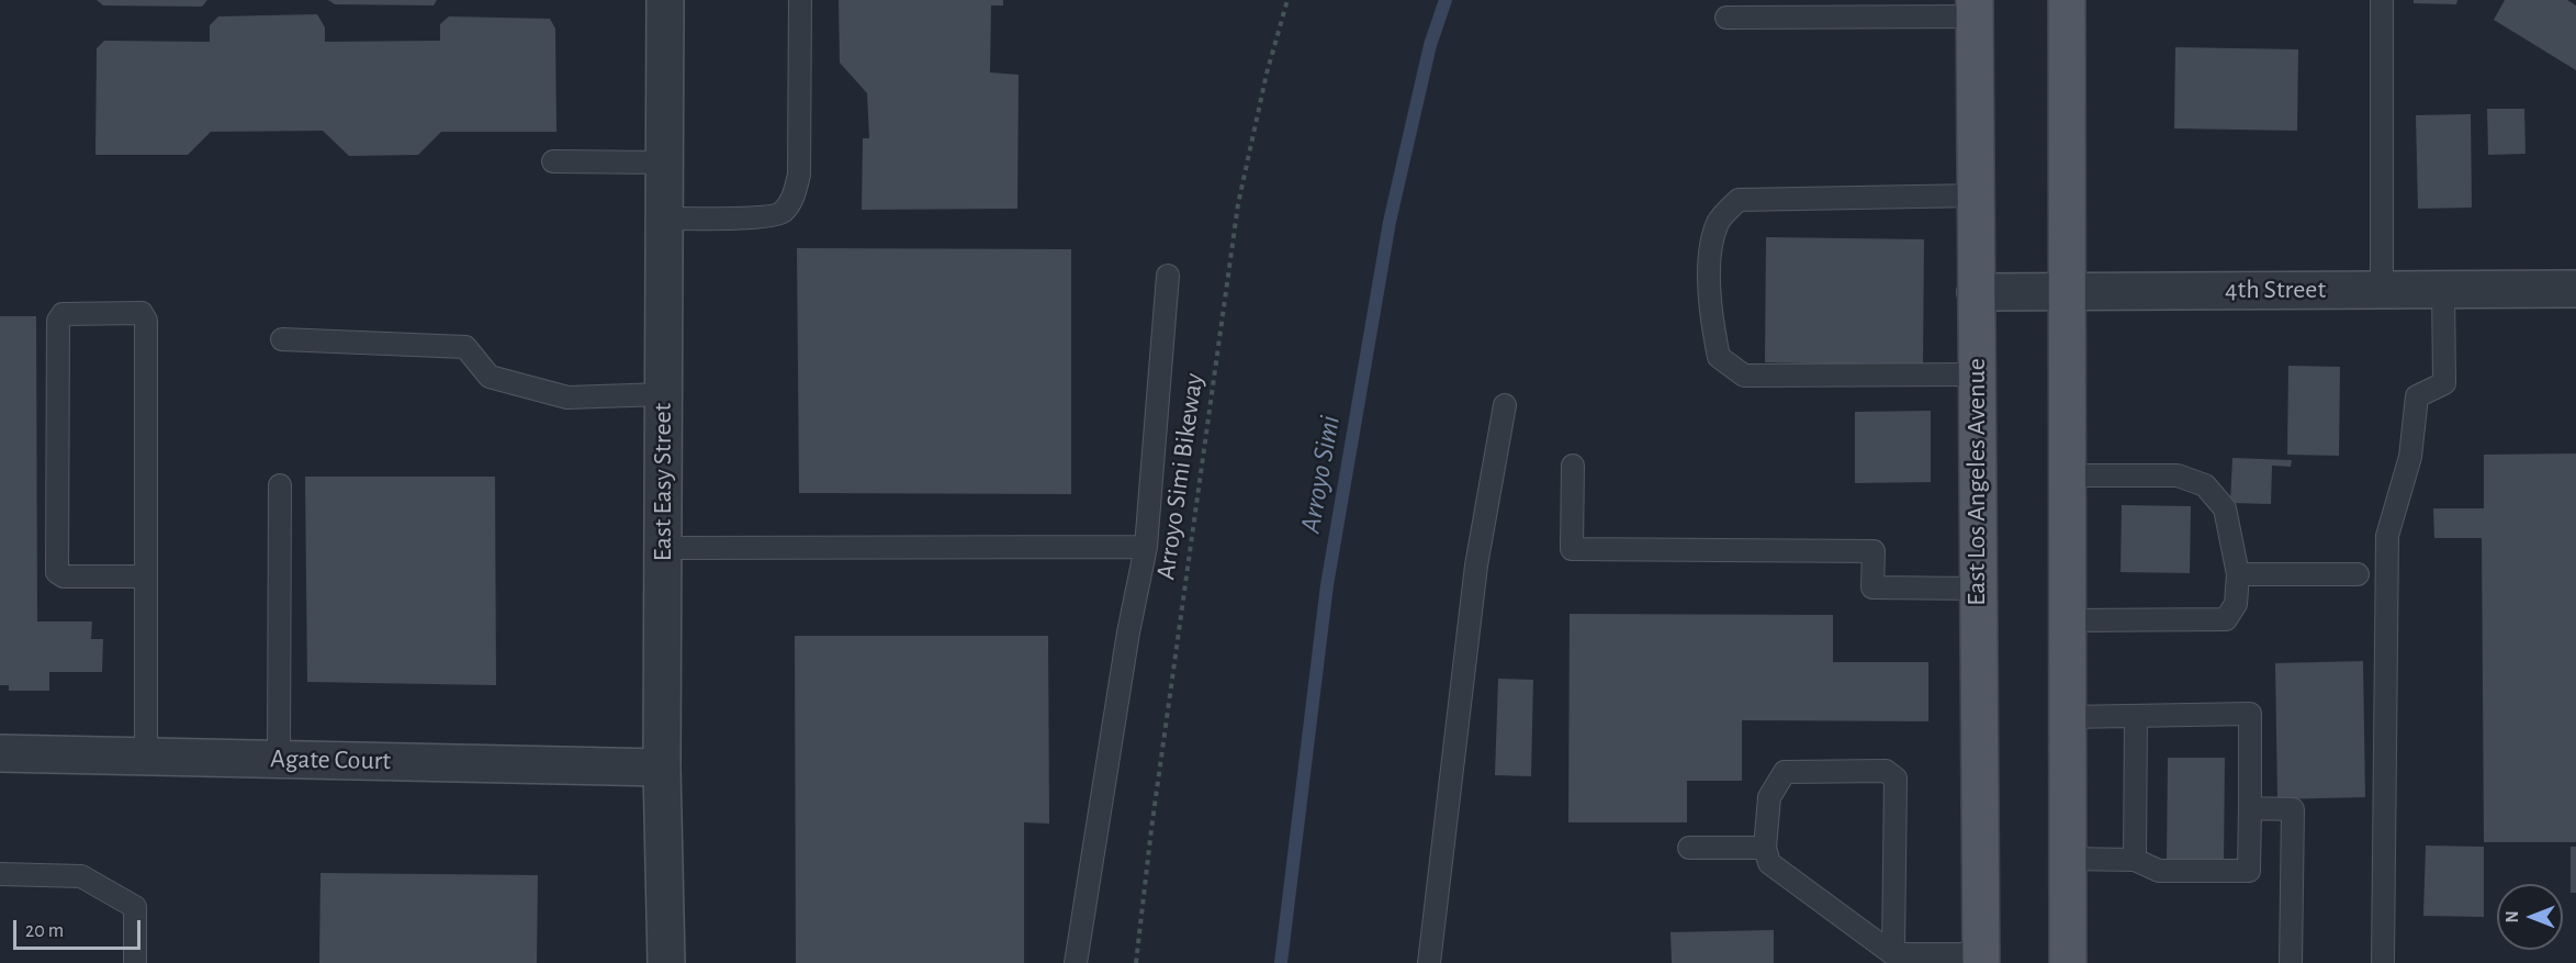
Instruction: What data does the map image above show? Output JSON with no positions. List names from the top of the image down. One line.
{"streets":{"main road":["East Los Angeles Avenue"],"street":["4th Street","East Easy Street","Agate Court"],"path":["Arroyo Simi Bikeway"]},"crossings":[["4th Street","East Los Angeles Avenue"],["East Easy Street","Agate Court"]],"water":["Arroyo Simi"],"scale_bar":"20 m","north":"left"}
